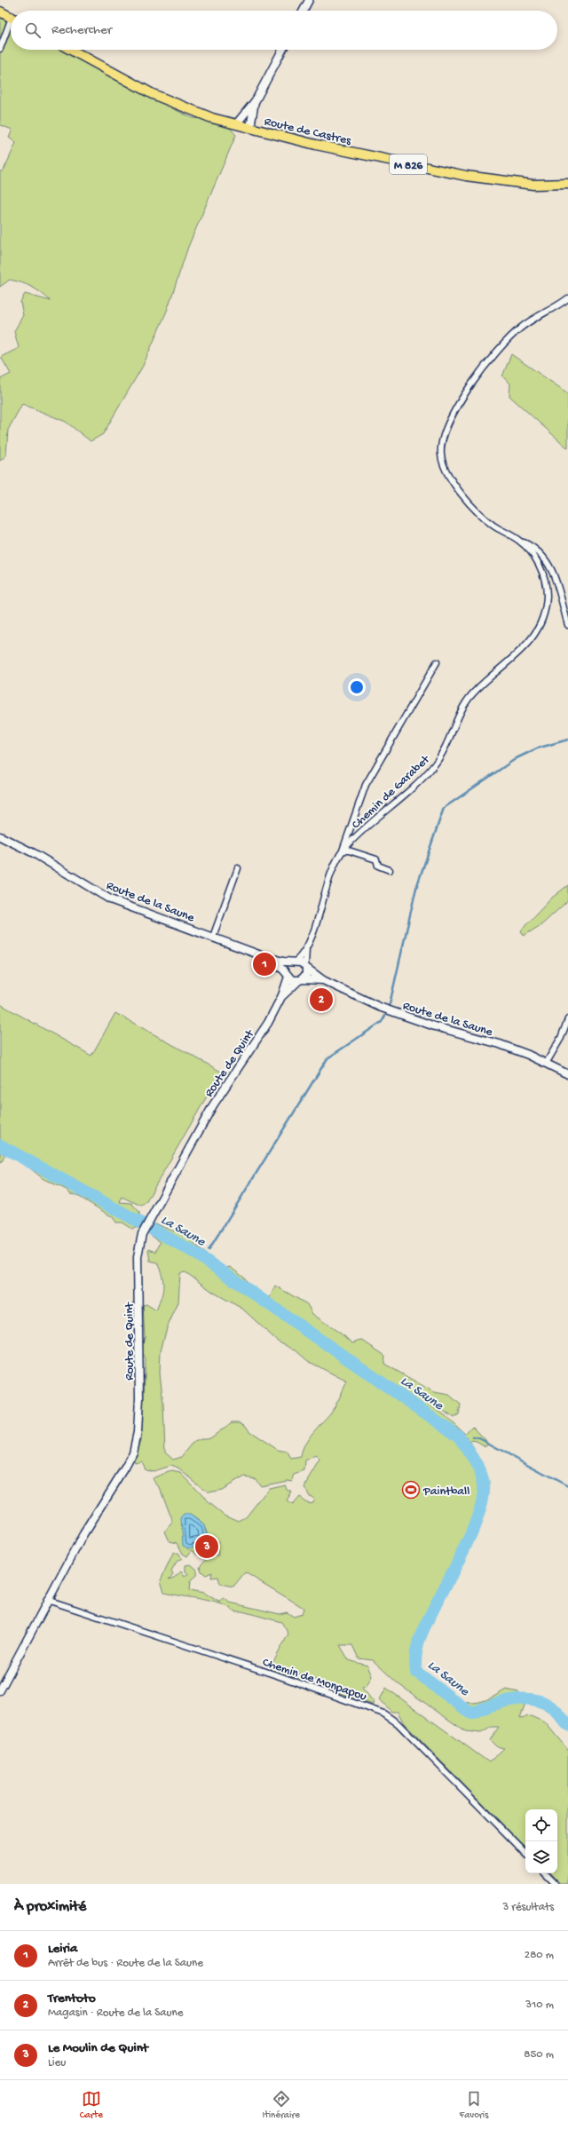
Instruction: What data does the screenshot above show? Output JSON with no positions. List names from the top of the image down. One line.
{"streets":{"main road":["Route de Castres","M 826"],"street":["Chemin de Garabet","Route de la Saune","Route de Quint","Chemin de Monpapou"]},"crossings":[["Chemin de Garabet","Route de la Saune"],["Chemin de Garabet","Route de Quint"],["Route de la Saune","Route de Quint"],["Route de Quint","Chemin de Monpapou"]],"water":["La Saune"],"places":{"sports":["Paintball"]},"page":{"search":"Rechercher","pins":["1","2","3"],"heading":["À proximité","3 résultats"],"list":[{"mark":"1","name":"Leiria","note":"Arrêt de bus · Route de la Saune","value":"280 m"},{"mark":"2","name":"Trentoto","note":"Magasin · Route de la Saune","value":"310 m"},{"mark":"3","name":"Le Moulin de Quint","note":"Lieu","value":"850 m"}],"nav":["Carte","Itinéraire","Favoris"]}}
